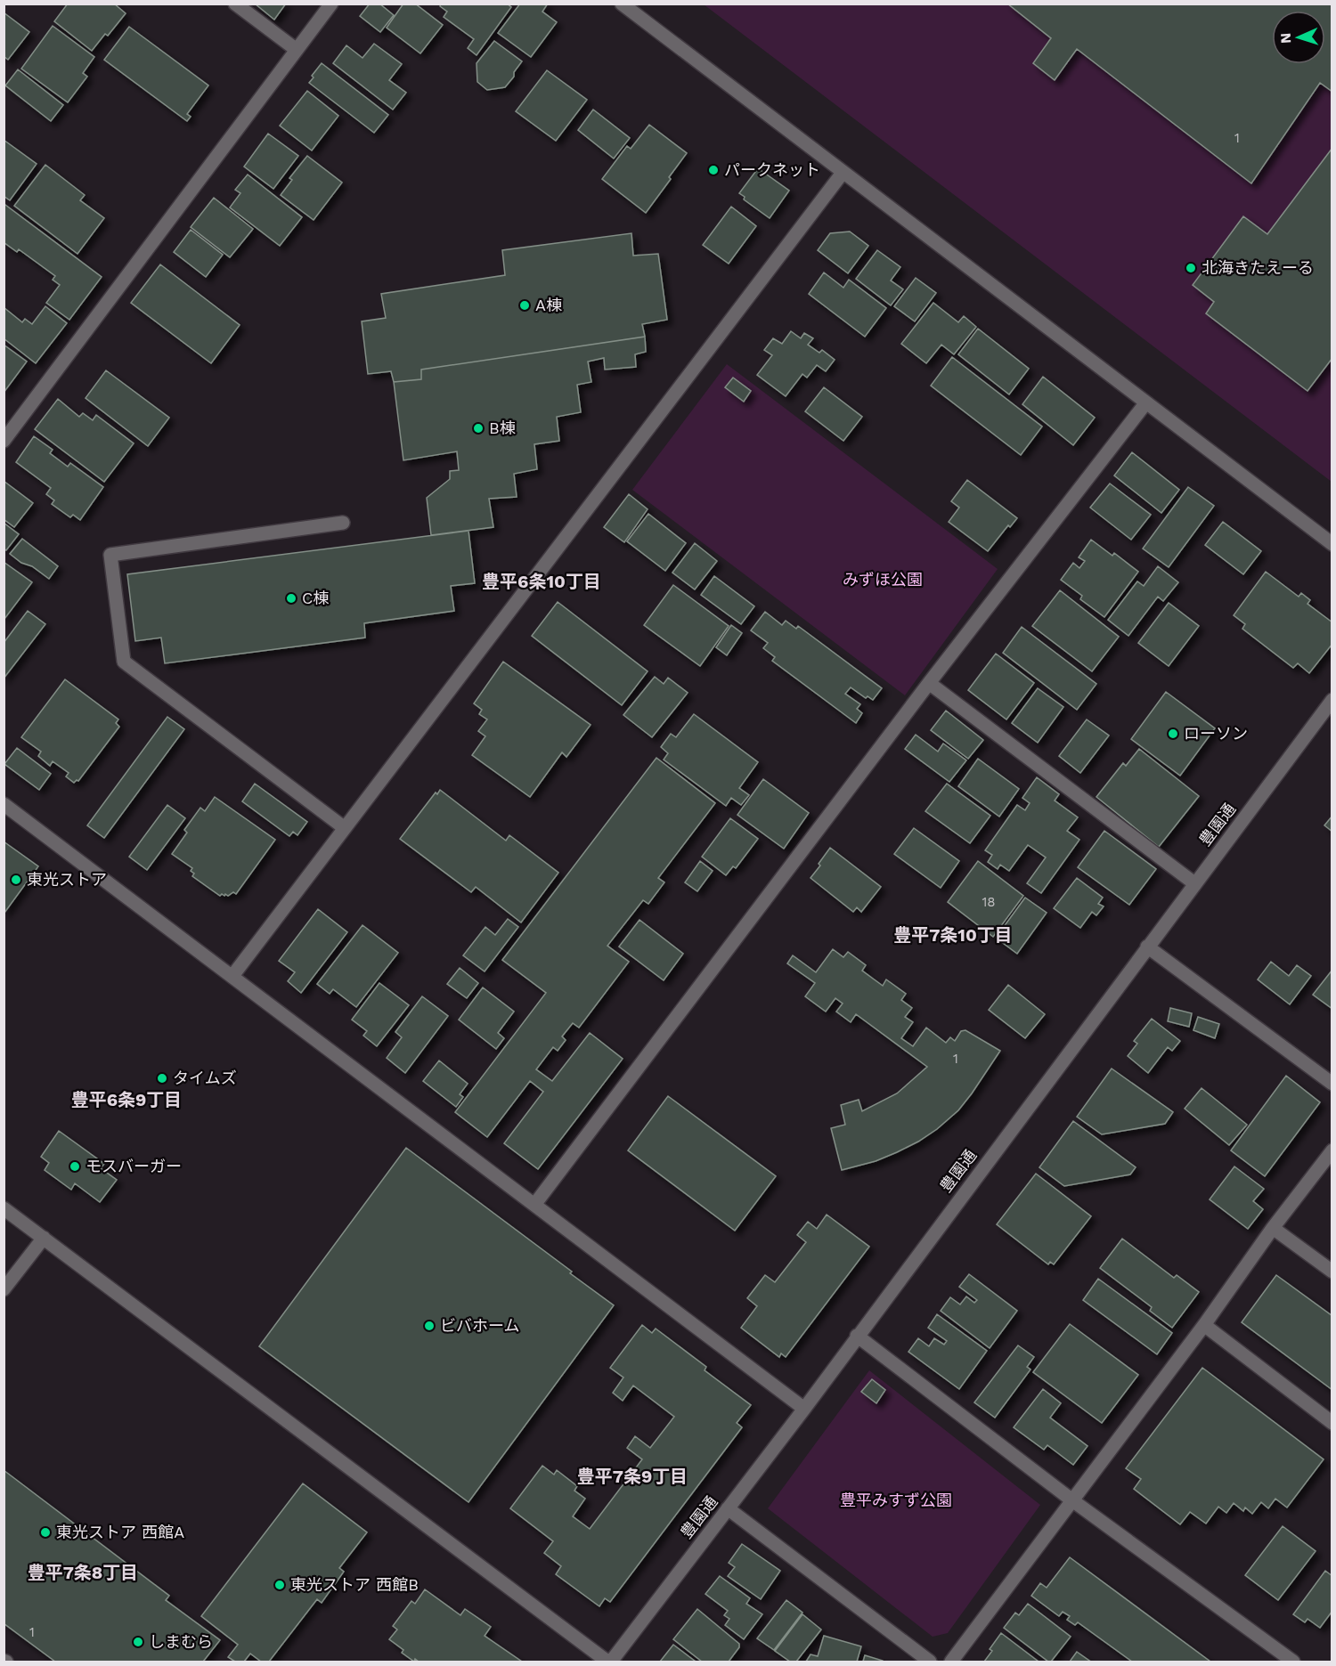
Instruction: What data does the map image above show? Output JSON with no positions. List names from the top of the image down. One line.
{"streets":{"street":["豊園通"]},"districts":["豊平6条10丁目","豊平7条10丁目","豊平6条9丁目","豊平7条9丁目","豊平7条8丁目"],"parks":["みずほ公園","豊平みすず公園"],"places":["パークネット","北海きたえーる","A棟","B棟","C棟","ローソン","東光ストア","タイムズ","モスバーガー","ビバホーム","東光ストア 西館A","東光ストア 西館B","しまむら"],"house_numbers":["1","18","1","1"],"north":"left"}
